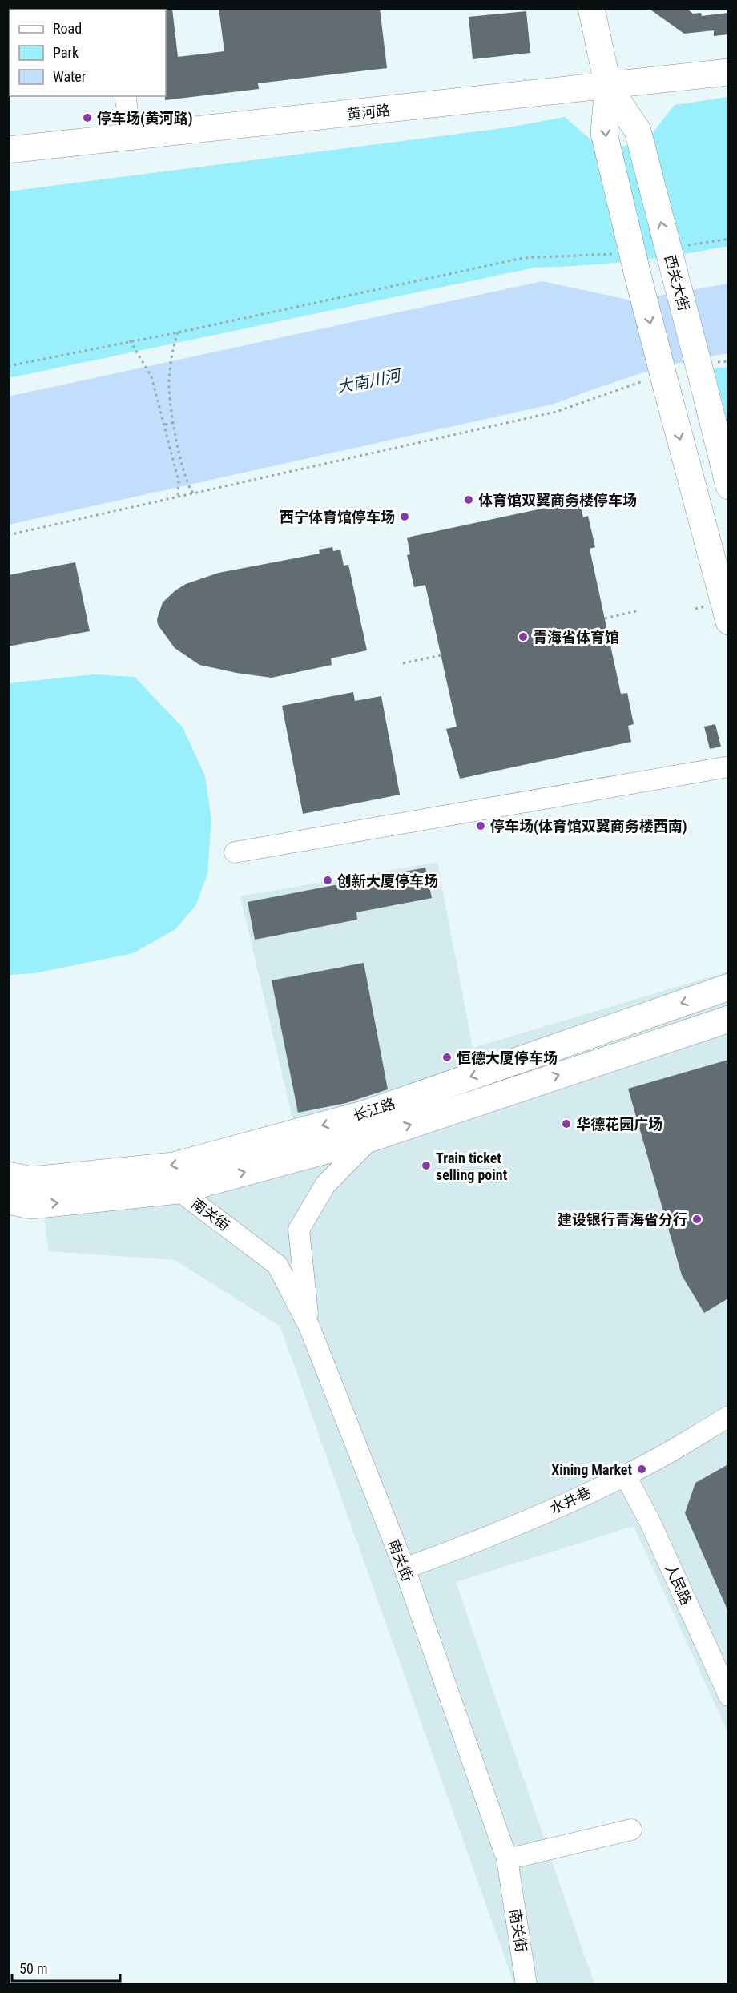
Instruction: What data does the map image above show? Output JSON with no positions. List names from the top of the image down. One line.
{"streets":{"main road":["黄河路","西关大街","长江路"],"street":["南关街","水井巷","人民路"]},"crossings":[["黄河路","西关大街"],["长江路","南关街"],["南关街","水井巷"],["水井巷","人民路"]],"water":["大南川河"],"places":["停车场(黄河路)","体育馆双翼商务楼停车场","西宁体育馆停车场","青海省体育馆","停车场(体育馆双翼商务楼西南)","创新大厦停车场","恒德大厦停车场","华德花园广场","Train ticket selling point","建设银行青海省分行","Xining Market"],"legend":["Road","Park","Water"],"scale_bar":"50 m"}
